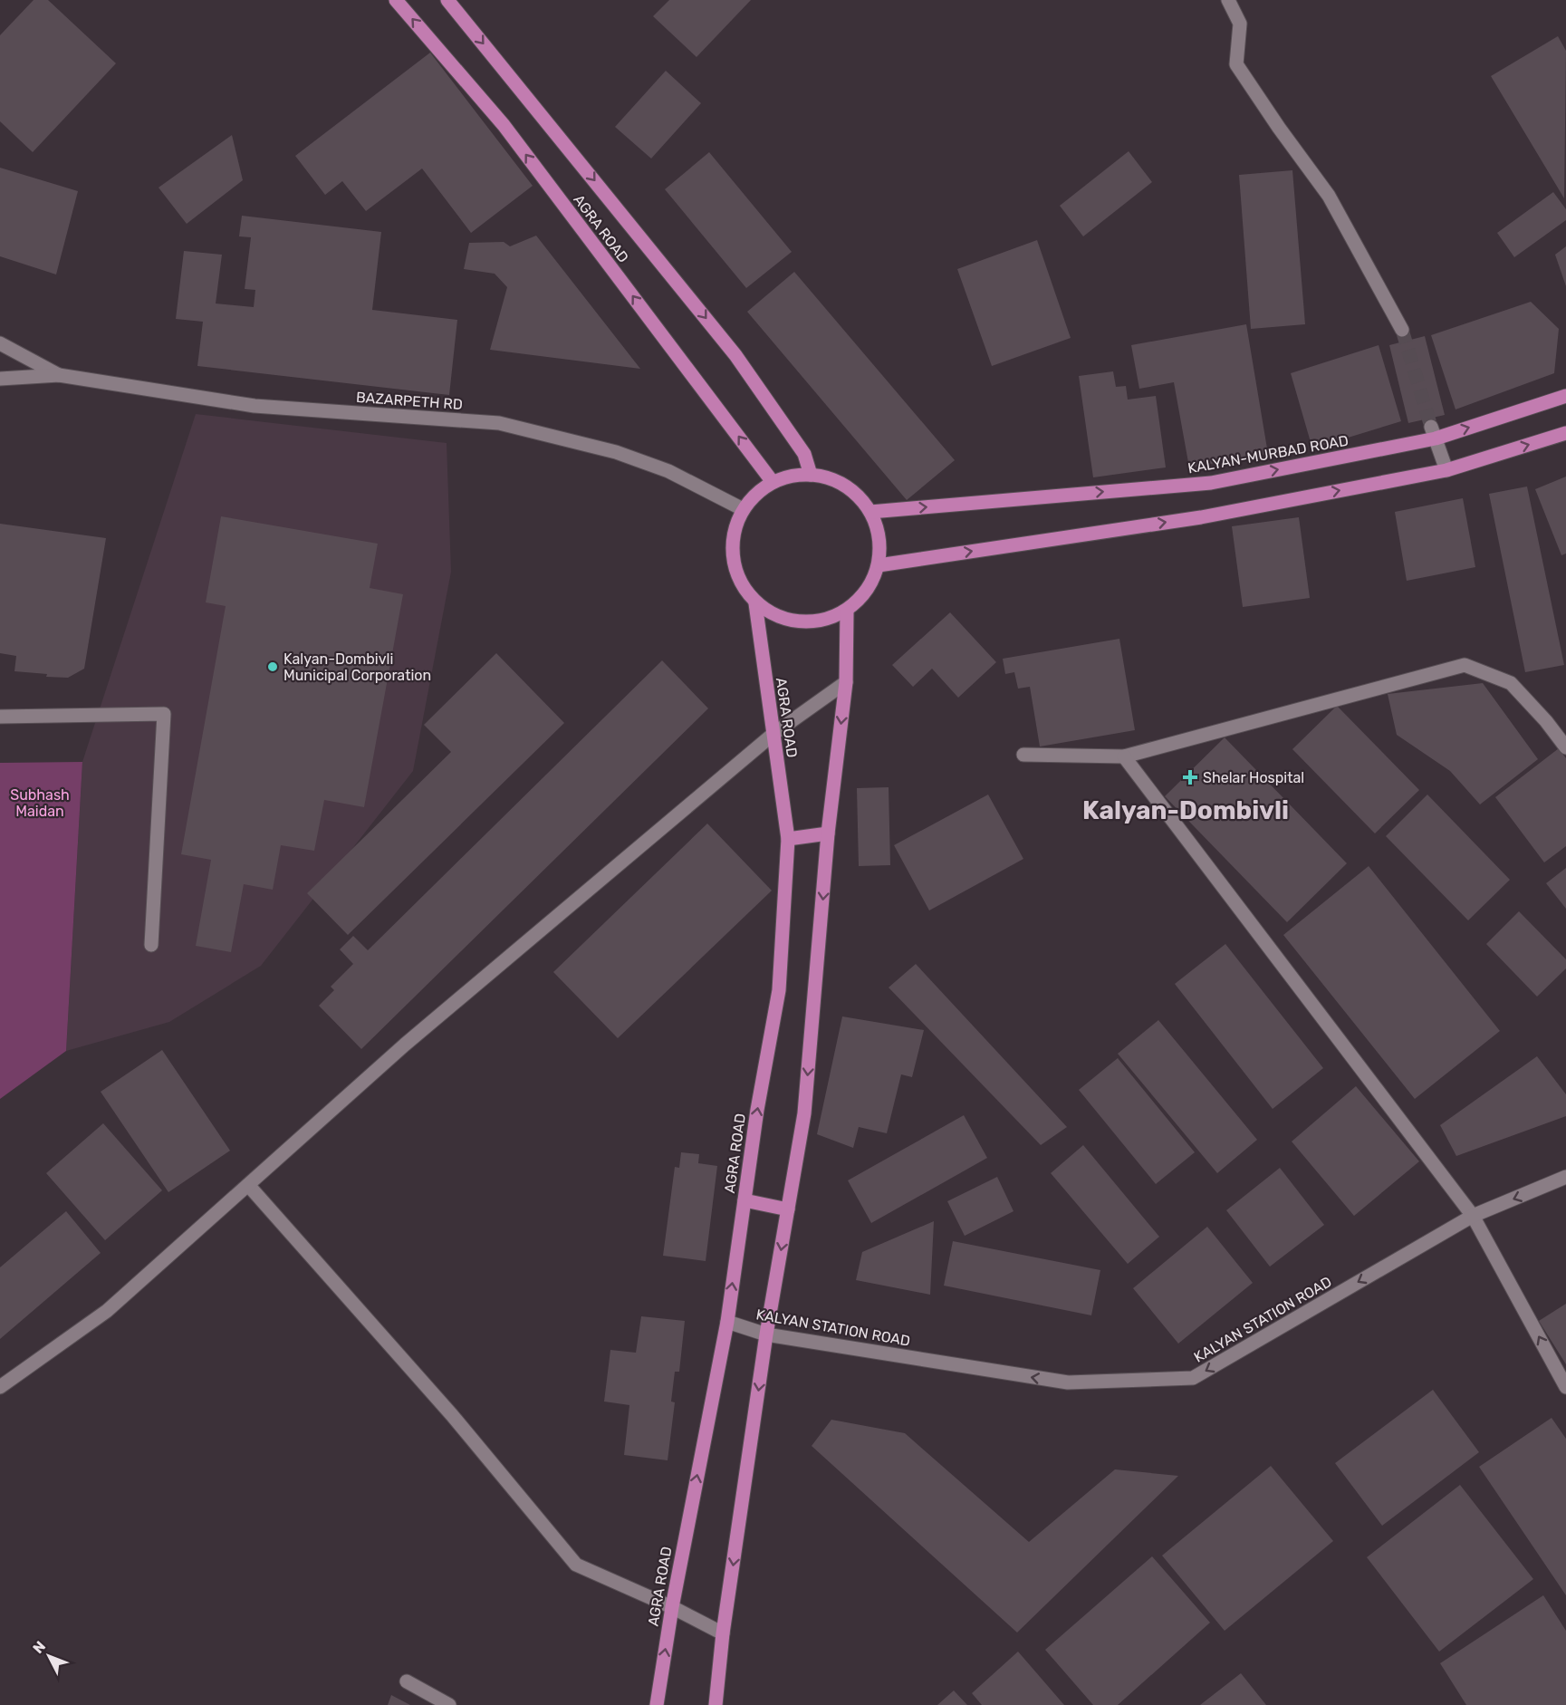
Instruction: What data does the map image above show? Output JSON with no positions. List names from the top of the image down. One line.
{"streets":{"main road":["AGRA ROAD","KALYAN-MURBAD ROAD"],"street":["BAZARPETH RD","KALYAN STATION ROAD"]},"crossings":[["AGRA ROAD","BAZARPETH RD"],["AGRA ROAD","KALYAN-MURBAD ROAD"],["AGRA ROAD","KALYAN STATION ROAD"],["BAZARPETH RD","KALYAN-MURBAD ROAD"]],"one_way":["KALYAN STATION ROAD"],"districts":["Kalyan-Dombivli"],"parks":["Subhash Maidan"],"places":{"other":["Kalyan-Dombivli Municipal Corporation"],"health":["Shelar Hospital"]},"north":"top left"}
